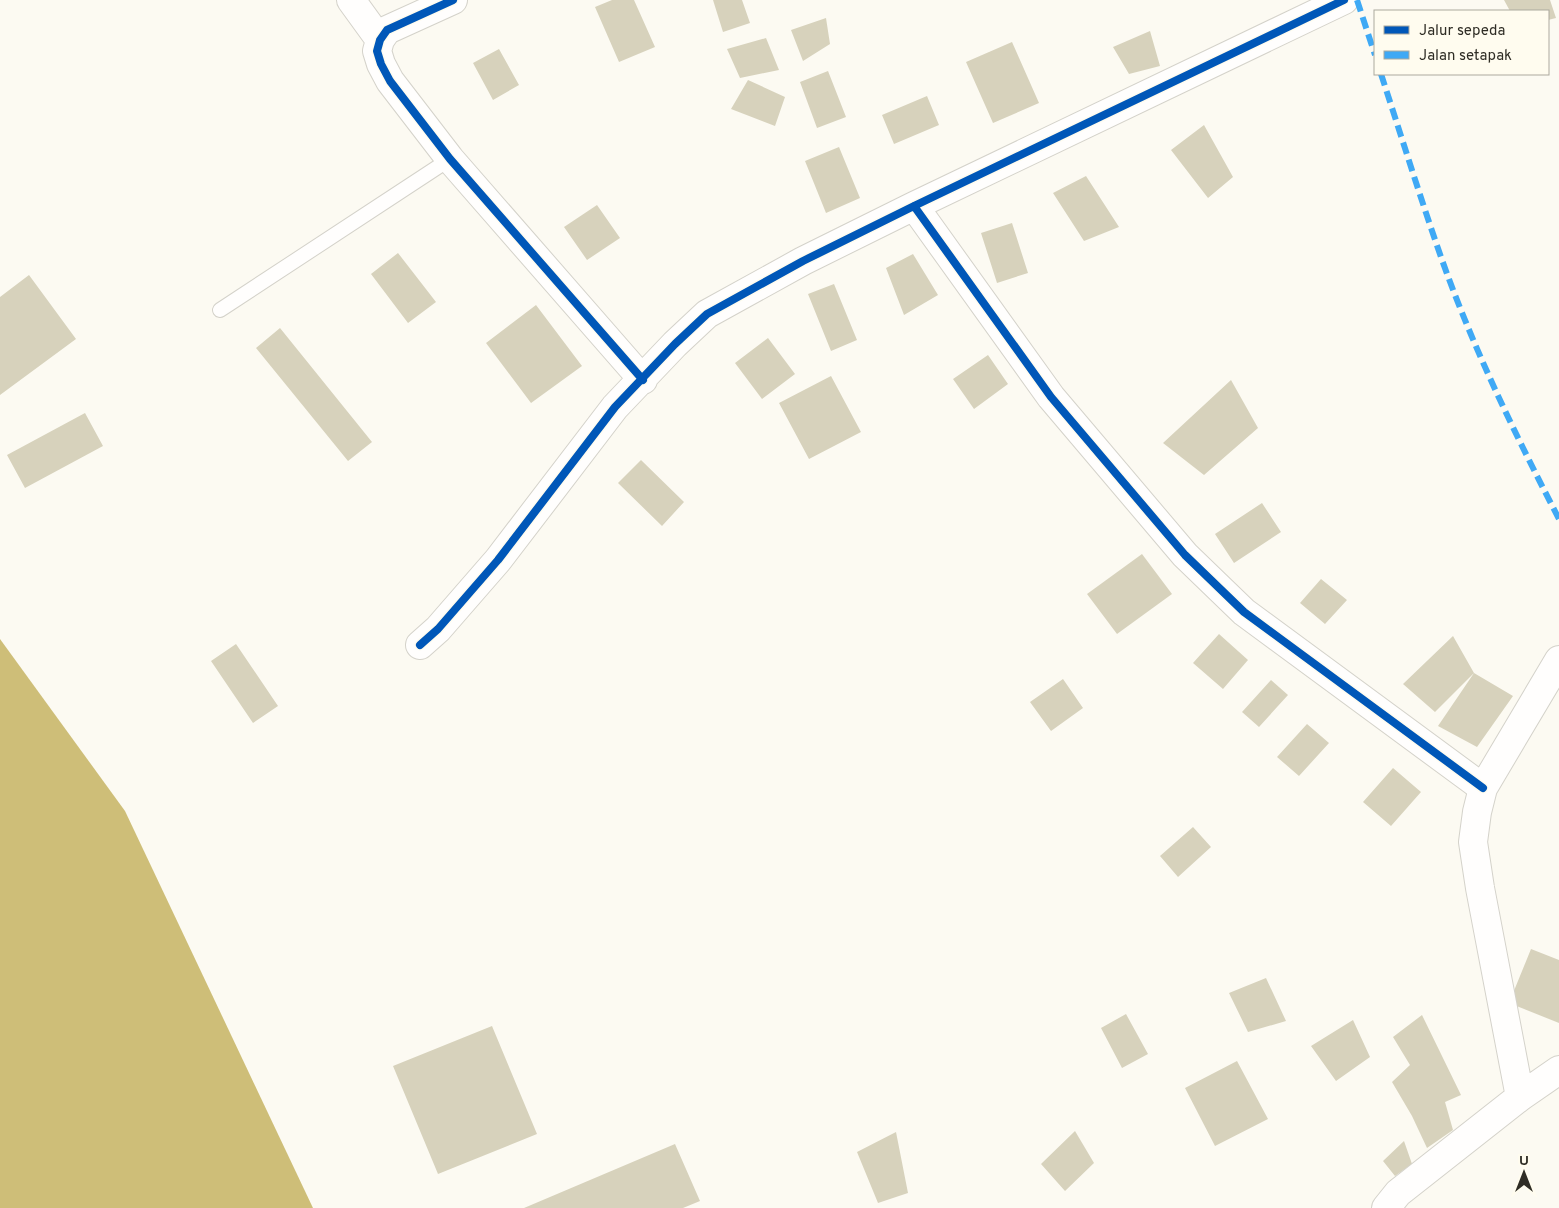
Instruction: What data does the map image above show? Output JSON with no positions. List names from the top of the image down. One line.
{"legend":["Jalur sepeda","Jalan setapak"],"north":"top"}
